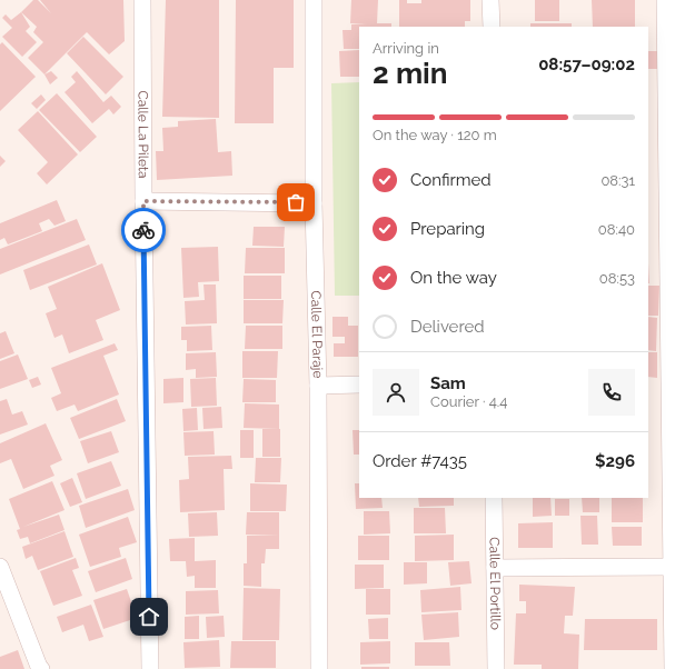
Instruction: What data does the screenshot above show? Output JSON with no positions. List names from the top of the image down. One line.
{"streets":{"street":["Calle La Pileta","Calle El Paraje","Calle El Portillo"]},"page":{"heading":["2 min","Arriving in","08:57–09:02"],"panel":["Sam","Courier · 4.4","Order #7435","$296"],"bar":"On the way · 120 m","list":[["Confirmed","08:31"],["Preparing","08:40"],["On the way","08:53"],"Delivered"]}}
